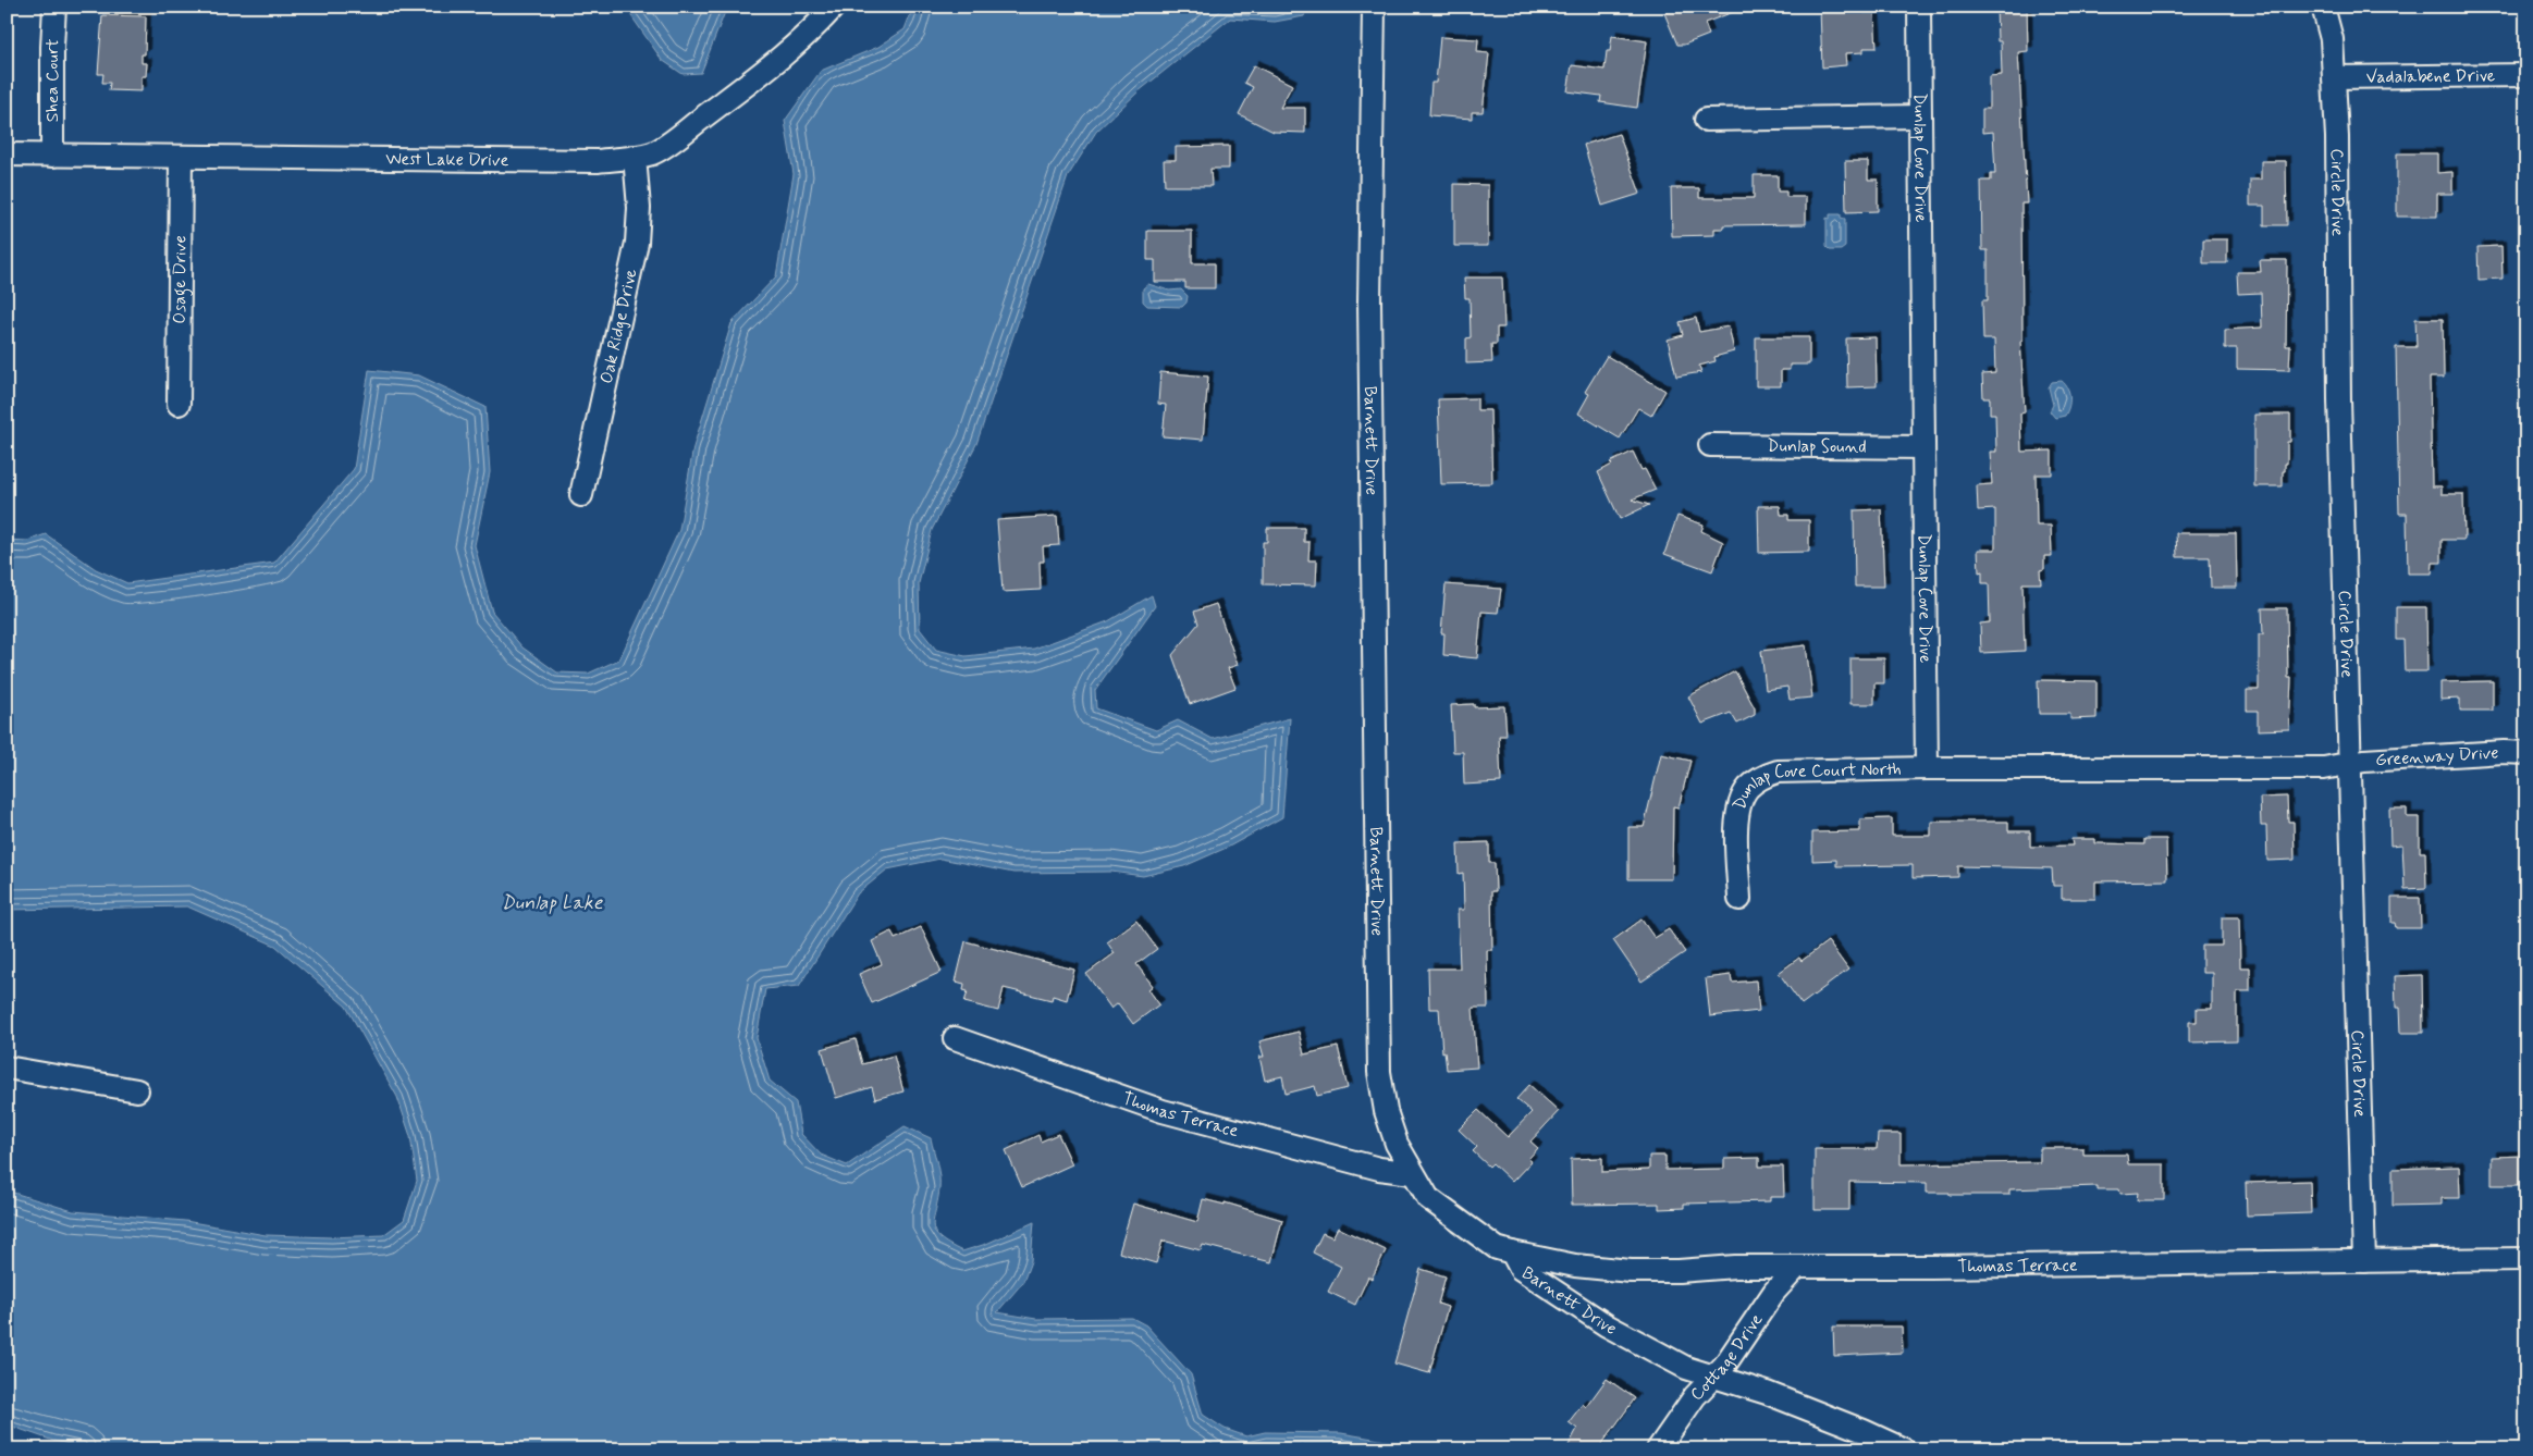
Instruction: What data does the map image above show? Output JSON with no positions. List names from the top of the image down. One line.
{"streets":{"street":["Vadalabene Drive","Shea Court","Dunlap Cove Drive","West Lake Drive","Circle Drive","Osage Drive","Oak Ridge Drive","Barnett Drive","Dunlap Sound","Greenway Drive","Dunlap Cove Court North","Thomas Terrace","Cottage Drive"]},"crossings":[["Vadalabene Drive","Circle Drive"],["Shea Court","West Lake Drive"],["Dunlap Cove Drive","Dunlap Sound"],["Dunlap Cove Drive","Dunlap Cove Court North"],["West Lake Drive","Osage Drive"],["West Lake Drive","Oak Ridge Drive"],["Circle Drive","Greenway Drive"],["Circle Drive","Thomas Terrace"],["Barnett Drive","Thomas Terrace"],["Barnett Drive","Cottage Drive"],["Thomas Terrace","Cottage Drive"]],"water":["Dunlap Lake"]}
